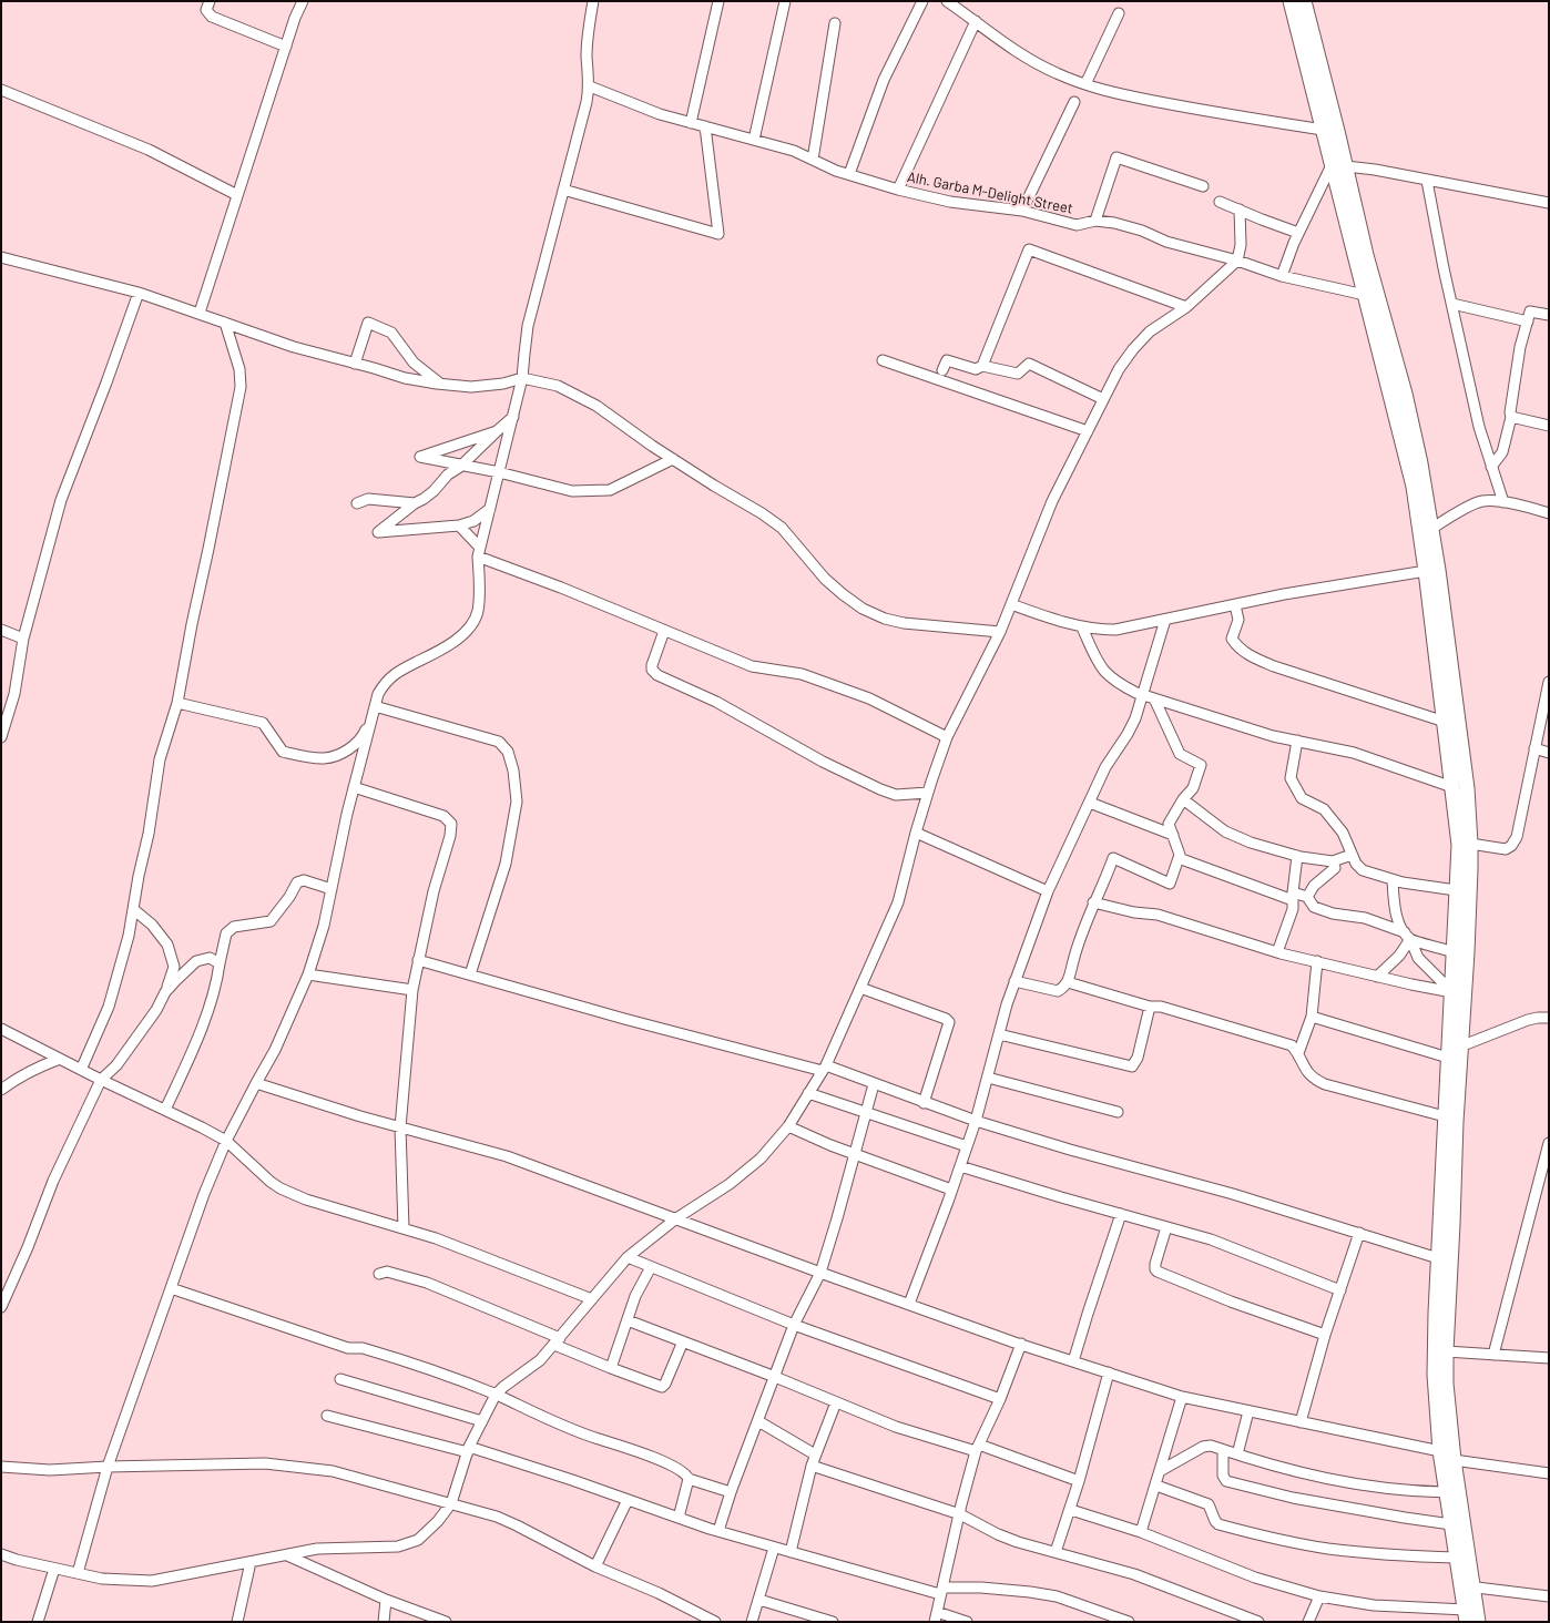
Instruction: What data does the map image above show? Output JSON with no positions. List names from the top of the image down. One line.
{"streets":{"street":["Alh. Garba M-Delight Street"]}}
